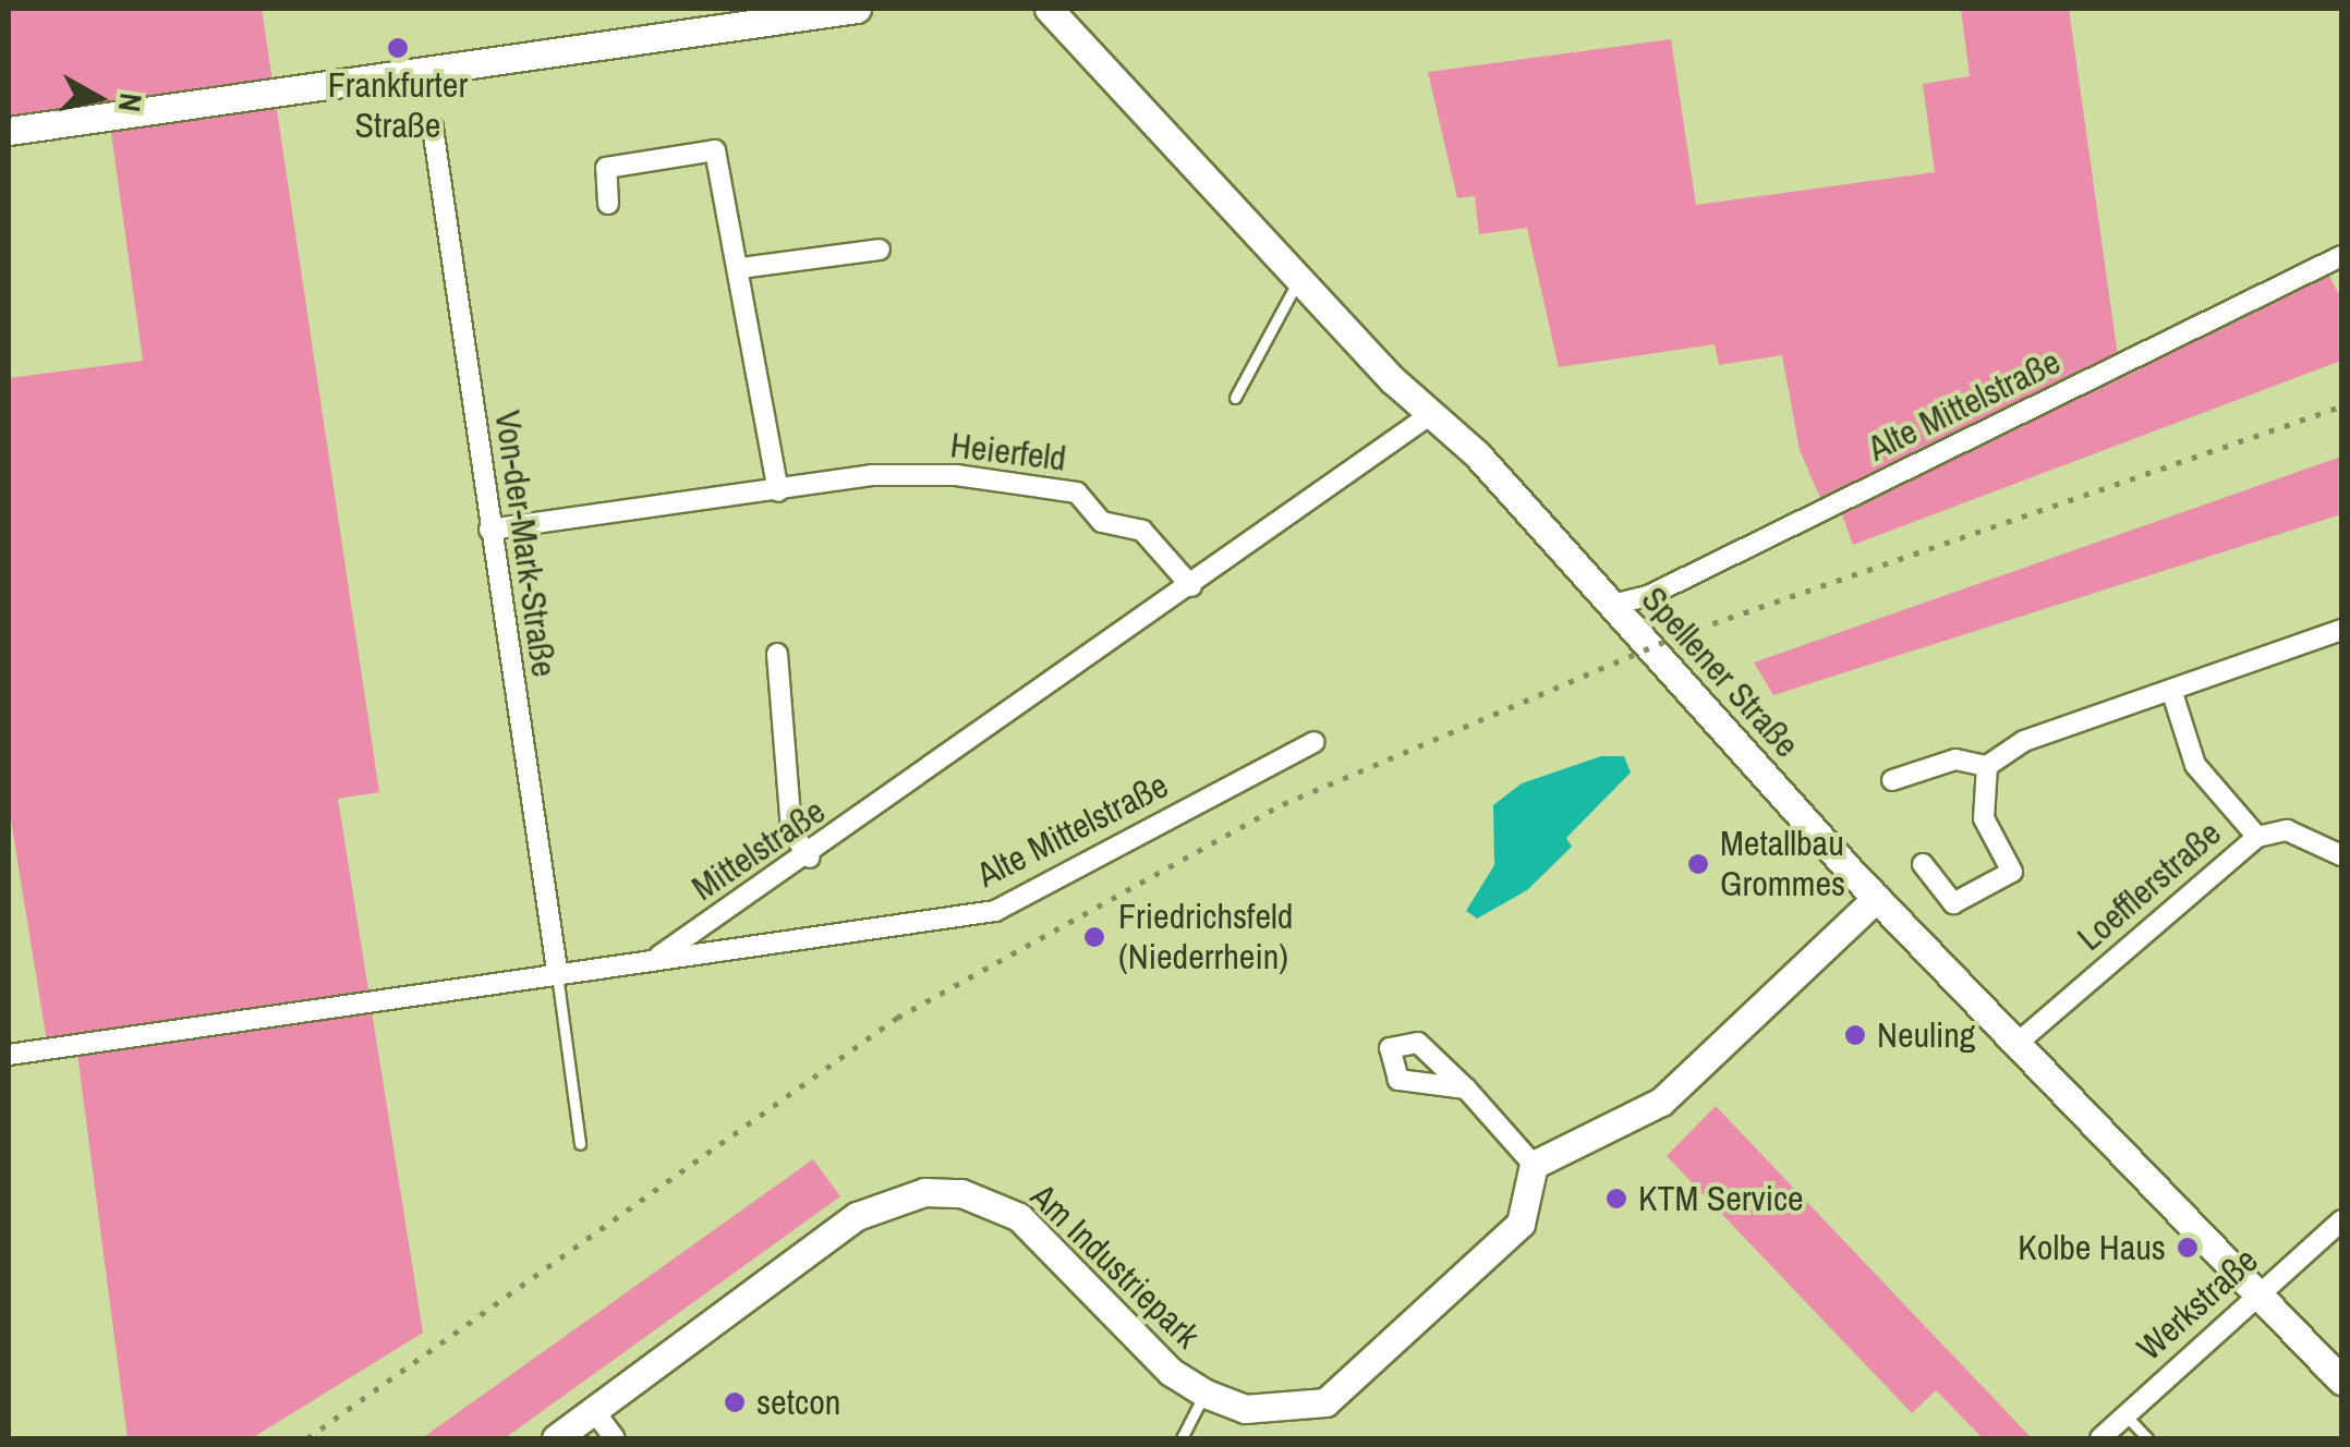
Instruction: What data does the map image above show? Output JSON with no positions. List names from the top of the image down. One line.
{"streets":{"street":["Alte Mittelstraße","Heierfeld","Von-der-Mark-Straße","Spellener Straße","Mittelstraße","Loefflerstraße","Am Industriepark","Werkstraße"]},"crossings":[["Alte Mittelstraße","Spellener Straße"],["Alte Mittelstraße","Mittelstraße"],["Heierfeld","Von-der-Mark-Straße"],["Heierfeld","Mittelstraße"],["Von-der-Mark-Straße","Mittelstraße"],["Spellener Straße","Mittelstraße"],["Spellener Straße","Loefflerstraße"],["Spellener Straße","Werkstraße"]],"places":["Frankfurter Straße","Metallbau Grommes","Friedrichsfeld (Niederrhein)","Neuling","KTM Service","Kolbe Haus","setcon"],"north":"right"}
